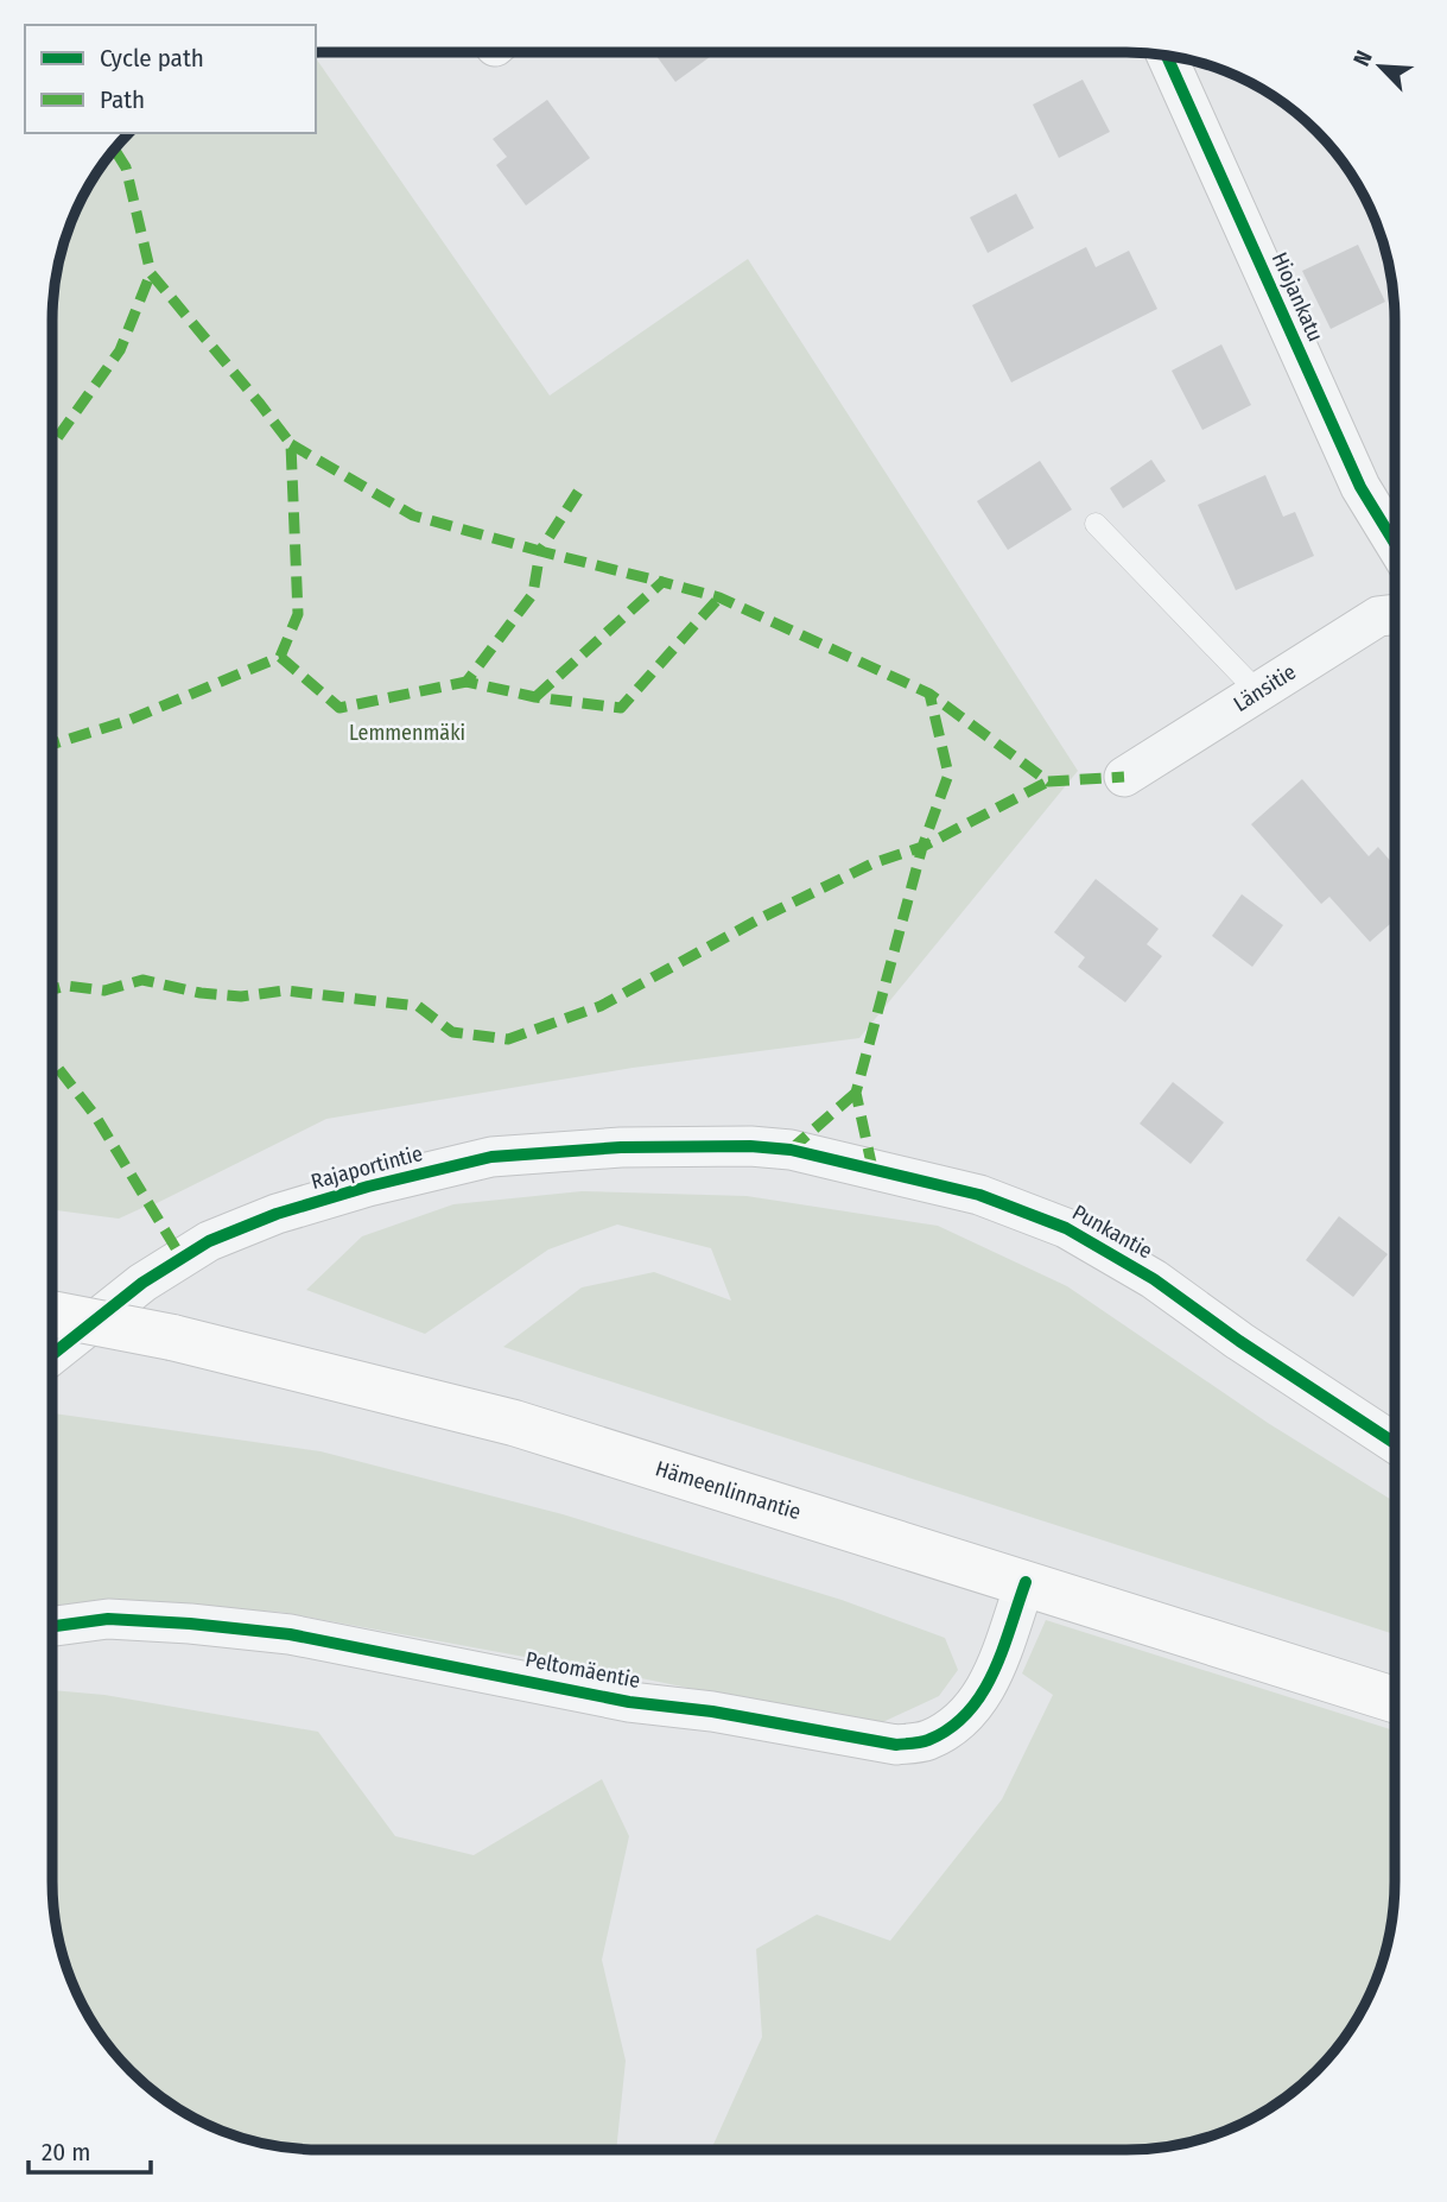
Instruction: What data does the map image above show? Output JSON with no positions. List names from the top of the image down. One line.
{"streets":{"main road":["Hämeenlinnantie"],"street":["Hiojankatu","Länsitie","Rajaportintie","Punkantie","Peltomäentie"]},"crossings":[["Rajaportintie","Punkantie"],["Hämeenlinnantie","Peltomäentie"]],"parks":["Lemmenmäki"],"legend":["Cycle path","Path"],"scale_bar":"20 m","north":"top left"}
